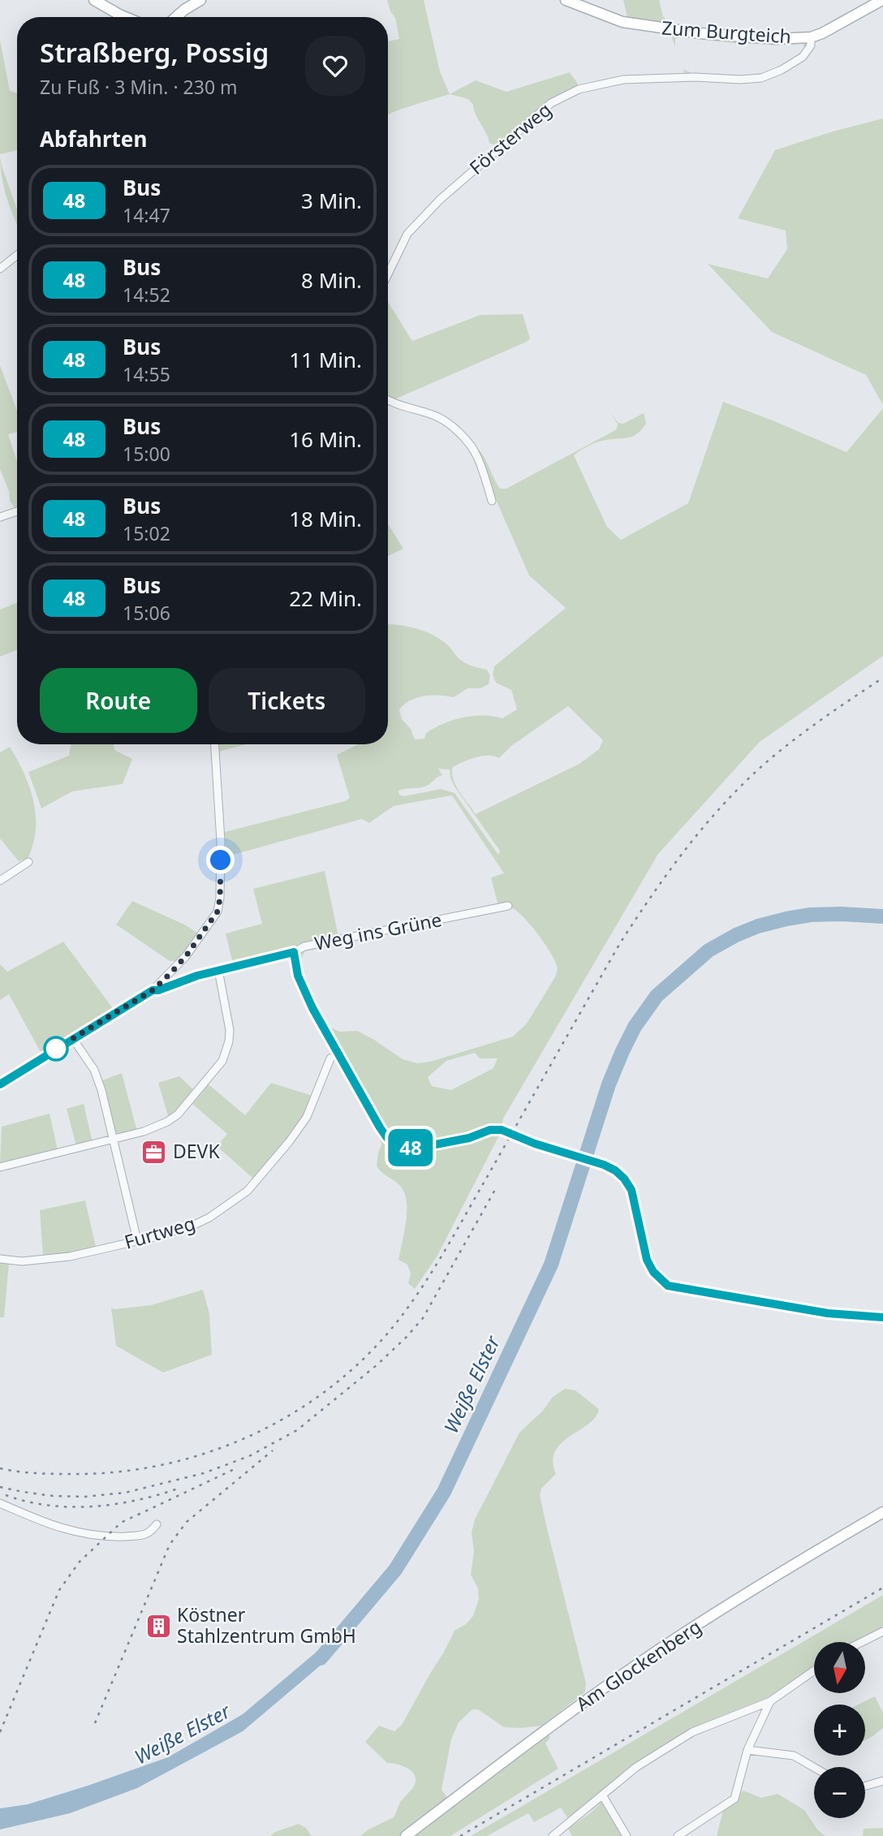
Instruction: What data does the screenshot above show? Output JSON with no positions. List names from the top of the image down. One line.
{"streets":{"main road":["Zum Burgteich","Am Glockenberg"],"street":["Försterweg","Weg ins Grüne","Furtweg"]},"crossings":[["Zum Burgteich","Försterweg"]],"water":["Weiße Elster"],"places":{"office":["DEVK"],"building":["Köstner Stahlzentrum GmbH"]},"lines":["bus line 48"],"north":"bottom","page":{"on_map":"48","heading":[["Straßberg, Possig","Zu Fuß · 3 Min. · 230 m"],"Abfahrten"],"list":[{"mark":"48","name":"Bus","note":"14:47","value":"3 Min."},{"mark":"48","name":"Bus","note":"14:52","value":"8 Min."},{"mark":"48","name":"Bus","note":"14:55","value":"11 Min."},{"mark":"48","name":"Bus","note":"15:00","value":"16 Min."},{"mark":"48","name":"Bus","note":"15:02","value":"18 Min."},{"mark":"48","name":"Bus","note":"15:06","value":"22 Min."}],"buttons":["Route","Tickets"],"map_buttons":["+","−"]}}
